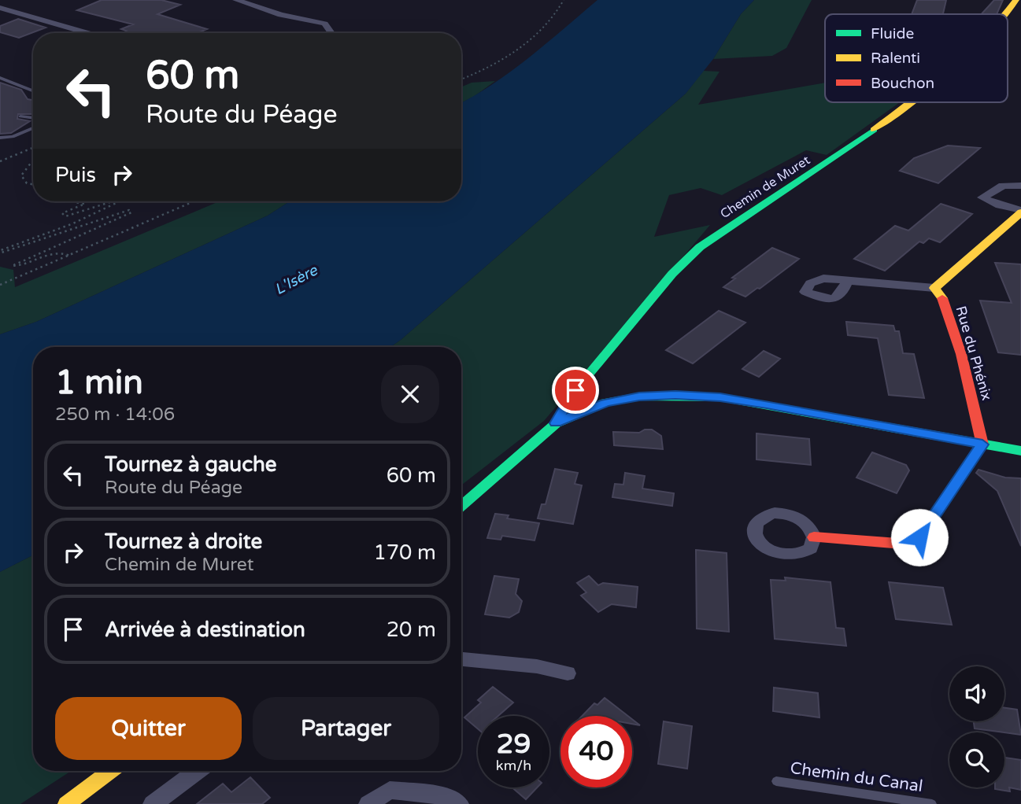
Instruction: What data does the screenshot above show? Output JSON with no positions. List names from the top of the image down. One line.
{"streets":{"street":["Chemin de Muret","Rue du Phénix"],"lane":["Chemin du Canal"]},"water":["L'Isère"],"legend":["Fluide","Ralenti","Bouchon"],"page":{"turn":["60 m","Route du Péage"],"then":"Puis","heading":["1 min","250 m · 14:06"],"list":[{"name":"Tournez à gauche","note":"Route du Péage","value":"60 m"},{"name":"Tournez à droite","note":"Chemin de Muret","value":"170 m"},{"name":"Arrivée à destination","value":"20 m"}],"buttons":["Quitter","Partager"],"speed":"29 km/h","limit":"40"}}
